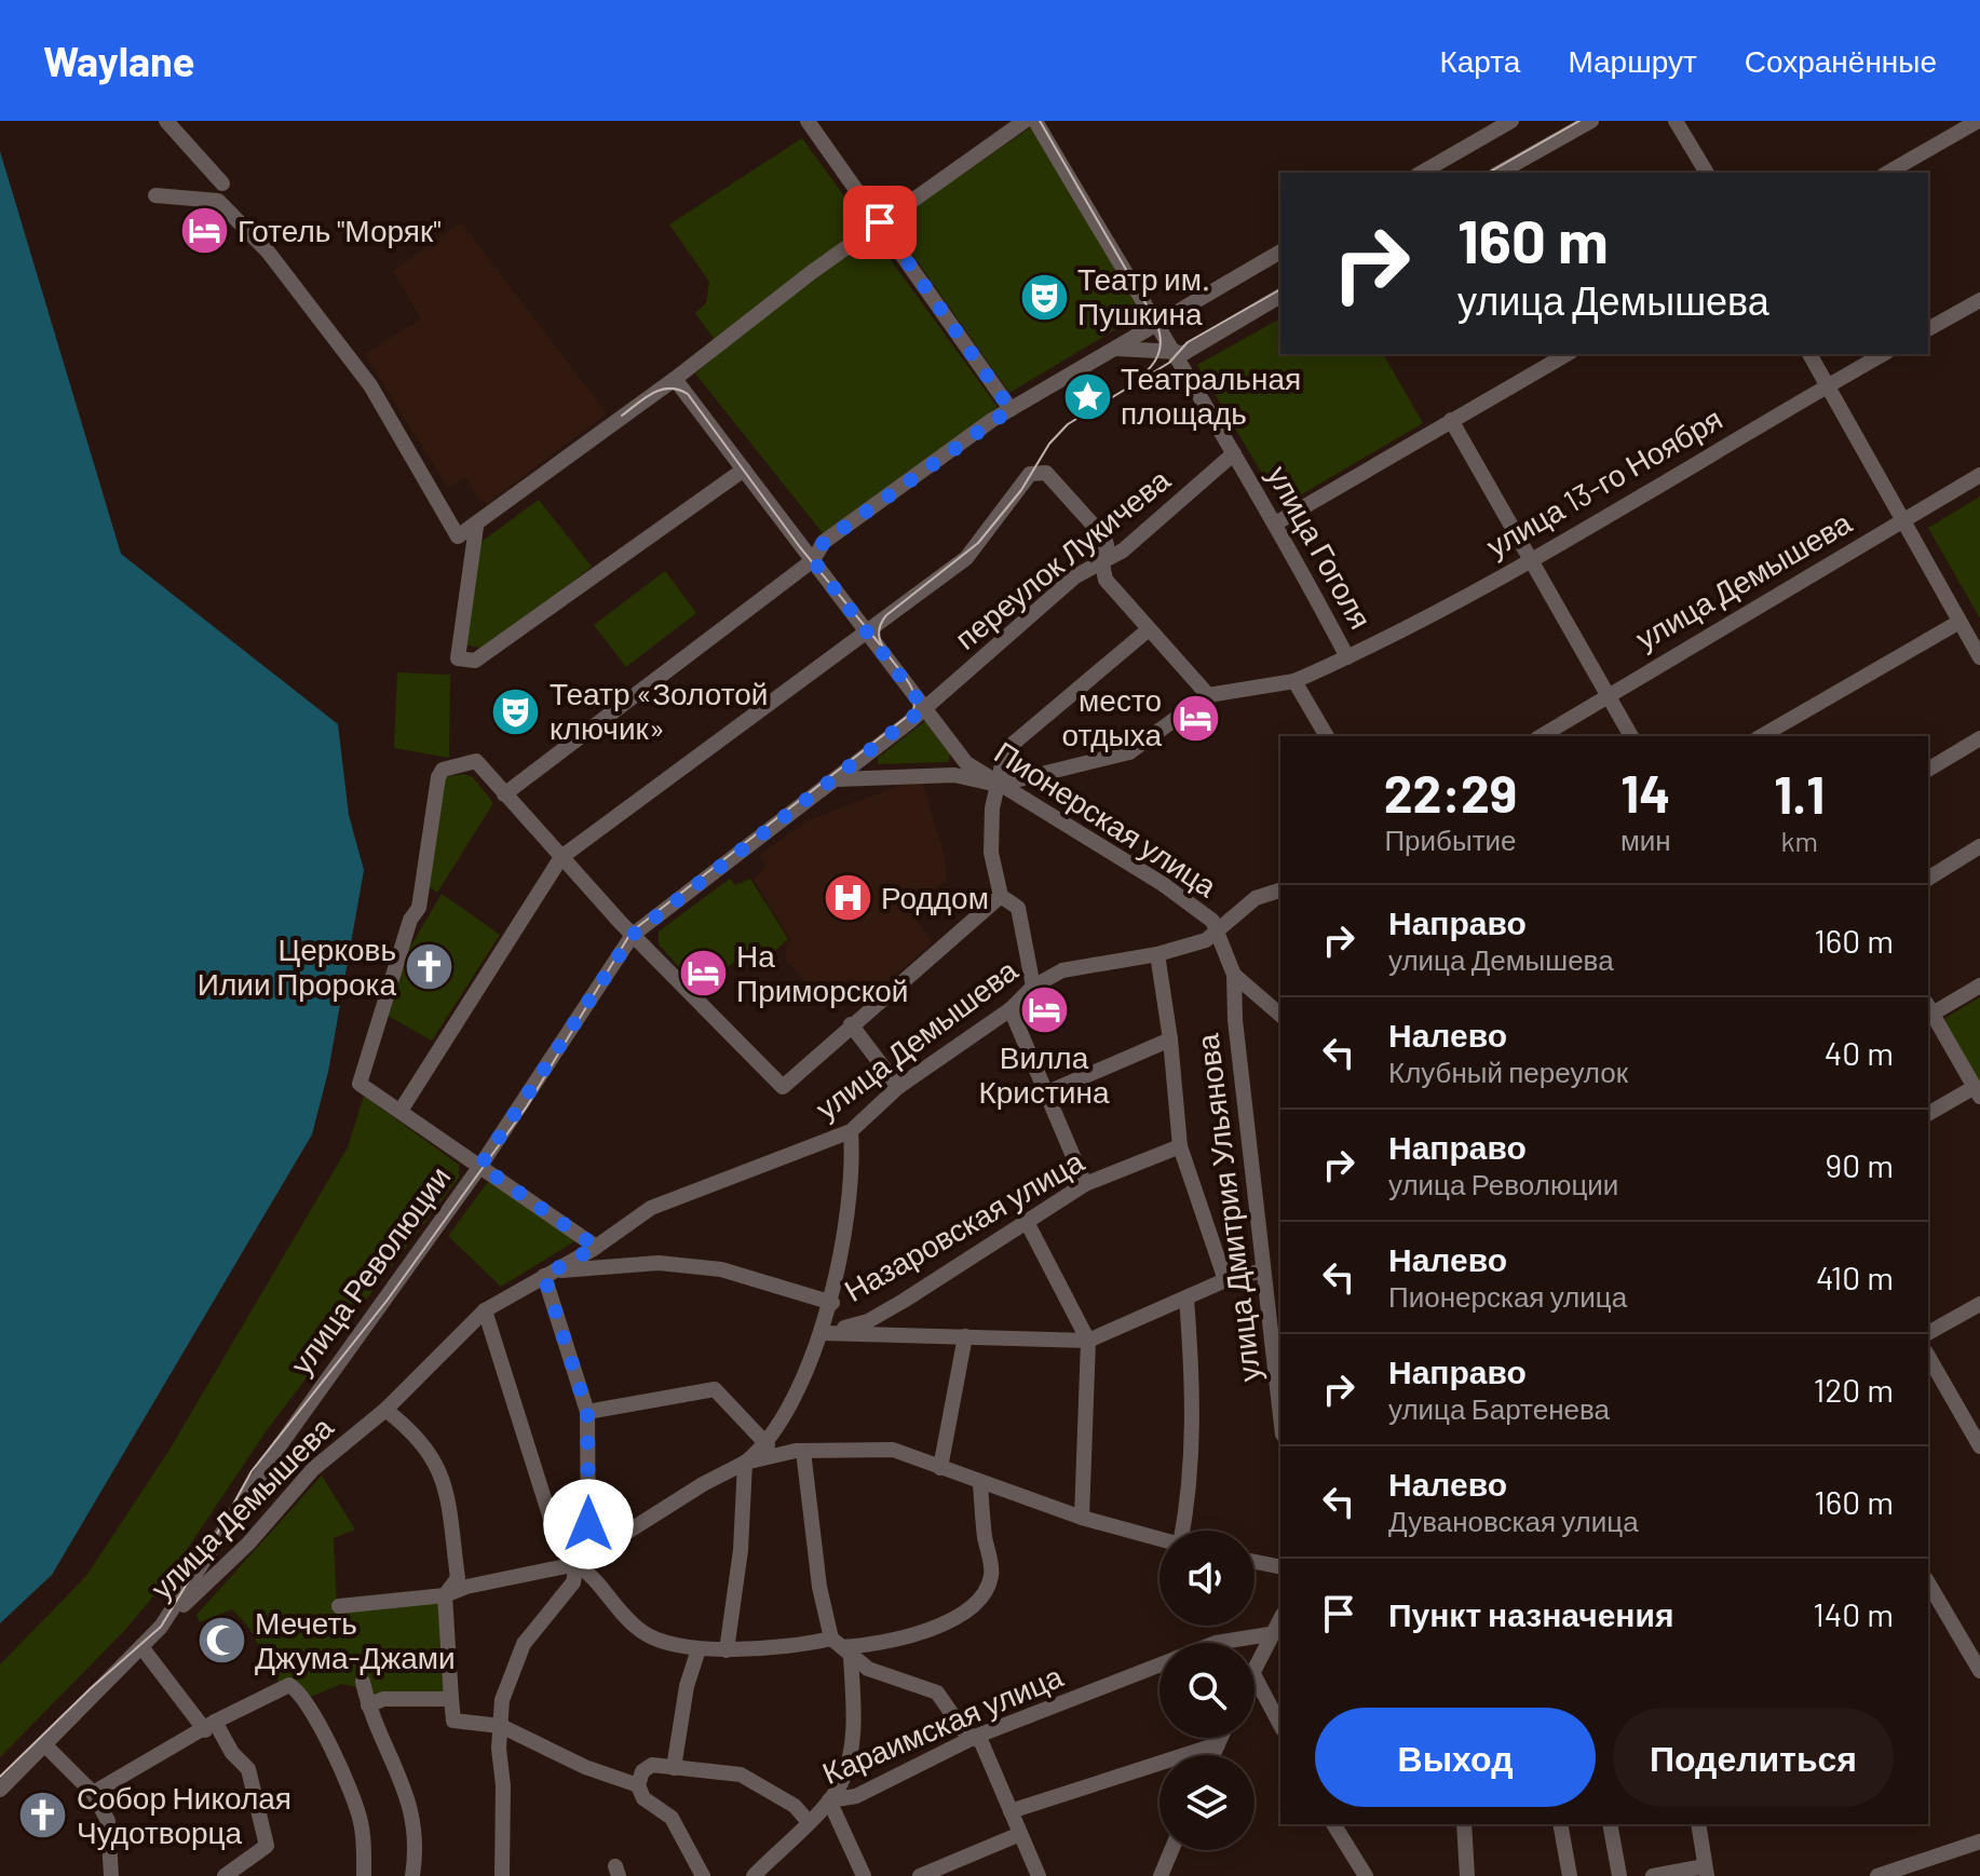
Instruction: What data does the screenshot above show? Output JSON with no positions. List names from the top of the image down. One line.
{"streets":{"street":["улица 13-го Ноября","улица Гоголя","переулок Лукичева","улица Демышева","Пионерская улица","улица Дмитрия Ульянова","Назаровская улица","улица Революции","Караимская улица"]},"crossings":[["улица 13-го Ноября","улица Гоголя"],["улица Гоголя","переулок Лукичева"],["переулок Лукичева","Пионерская улица"],["переулок Лукичева","улица Революции"],["улица Демышева","Пионерская улица"],["улица Демышева","улица Революции"],["Пионерская улица","улица Дмитрия Ульянова"],["Пионерская улица","улица Революции"]],"places":{"hotel":["Готель \"Моряк\"","место отдыха","На Приморской","Вилла Кристина"],"theatre":["Театр им. Пушкина","Театр «Золотой ключик»"],"place":["Театральная площадь"],"hospital":["Роддом"],"church":["Церковь Илии Пророка","Собор Николая Чудотворца"],"mosque":["Мечеть Джума-Джами"]},"page":{"header":"Waylane","nav":["Карта","Маршрут","Сохранённые"],"turn":["160 m","улица Демышева"],"eta":["22:29","Прибытие","14","мин","1.1","km"],"list":[{"name":"Направо","note":"улица Демышева","value":"160 m"},{"name":"Налево","note":"Клубный переулок","value":"40 m"},{"name":"Направо","note":"улица Революции","value":"90 m"},{"name":"Налево","note":"Пионерская улица","value":"410 m"},{"name":"Направо","note":"улица Бартенева","value":"120 m"},{"name":"Налево","note":"Дувановская улица","value":"160 m"},{"name":"Пункт назначения","value":"140 m"}],"buttons":["Выход","Поделиться"]}}
